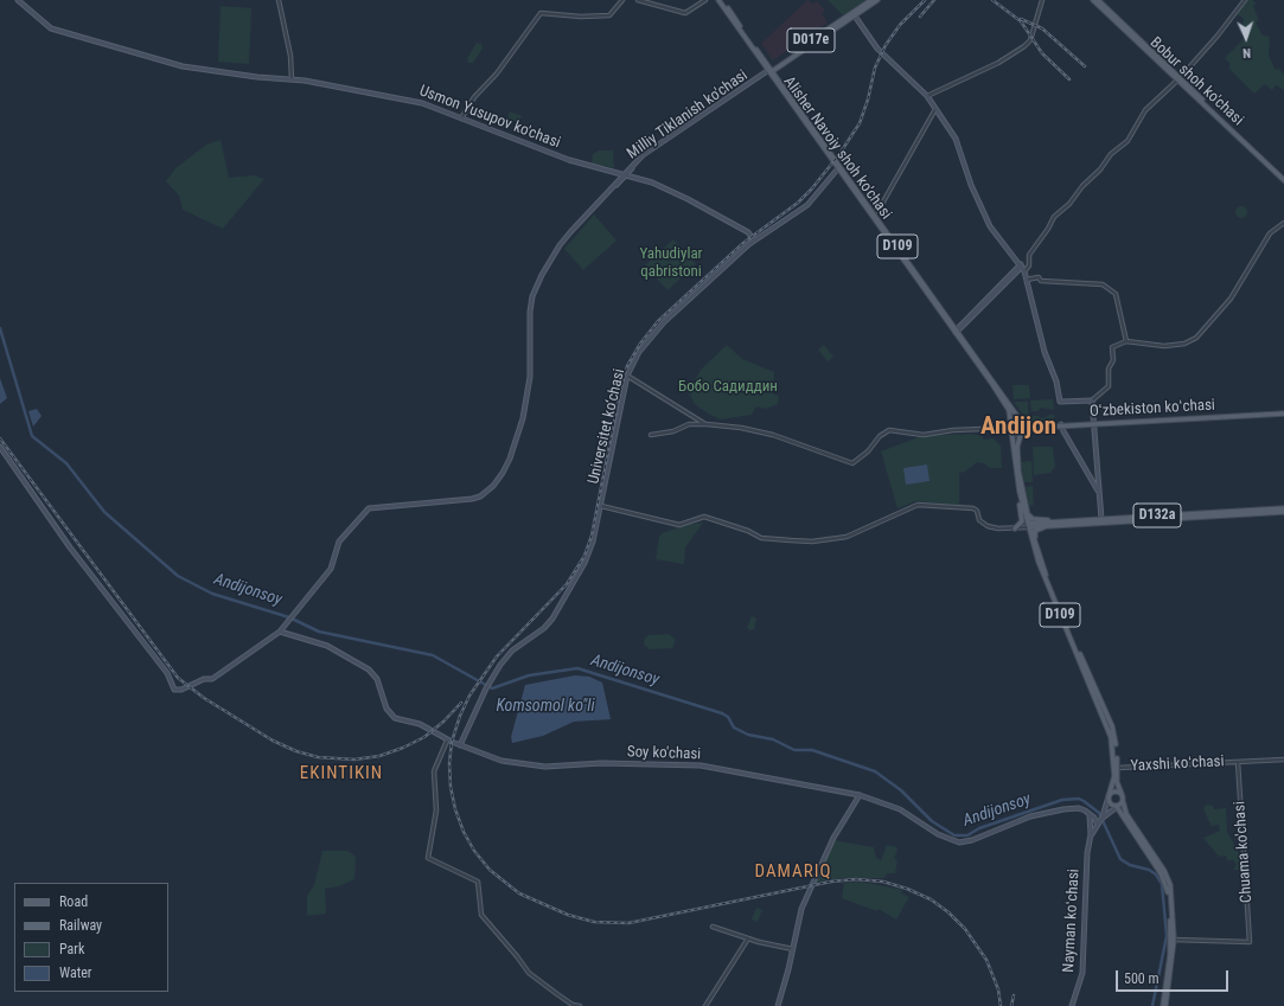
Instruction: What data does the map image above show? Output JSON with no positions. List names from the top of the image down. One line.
{"streets":{"main road":["D017e","Bobur shoh ko'chasi","Milliy Tiklanish ko'chasi","Usmon Yusupov ko'chasi","Alisher Navoiy shoh ko'chasi","D109","Oʻzbekiston koʻchasi","Universitet kо‘chasi","D132a","Soy ko'chasi","Nayman koʻchasi"],"street":["Yaxshi koʻchasi","Chuama ko'chasi"]},"crossings":[["Milliy Tiklanish ko'chasi","Usmon Yusupov ko'chasi"],["Milliy Tiklanish ko'chasi","Alisher Navoiy shoh ko'chasi"],["Milliy Tiklanish ko'chasi","Soy ko'chasi"],["Usmon Yusupov ko'chasi","Universitet kо‘chasi"],["Alisher Navoiy shoh ko'chasi","D109"],["Alisher Navoiy shoh ko'chasi","Oʻzbekiston koʻchasi"],["Alisher Navoiy shoh ko'chasi","Universitet kо‘chasi"],["D109","Oʻzbekiston koʻchasi"],["D109","D132a"],["D109","Yaxshi koʻchasi"],["D109","Chuama ko'chasi"],["Universitet kо‘chasi","Soy ko'chasi"],["Yaxshi koʻchasi","Chuama ko'chasi"]],"districts":["Andijon","EKINTIKIN","DAMARIQ"],"water":["Andijonsoy","Komsomol ko\"li"],"parks":["Yahudiylar qabristoni","Бобо Садиддин"],"legend":["Road","Railway","Park","Water"],"scale_bar":"500 m","north":"bottom"}
